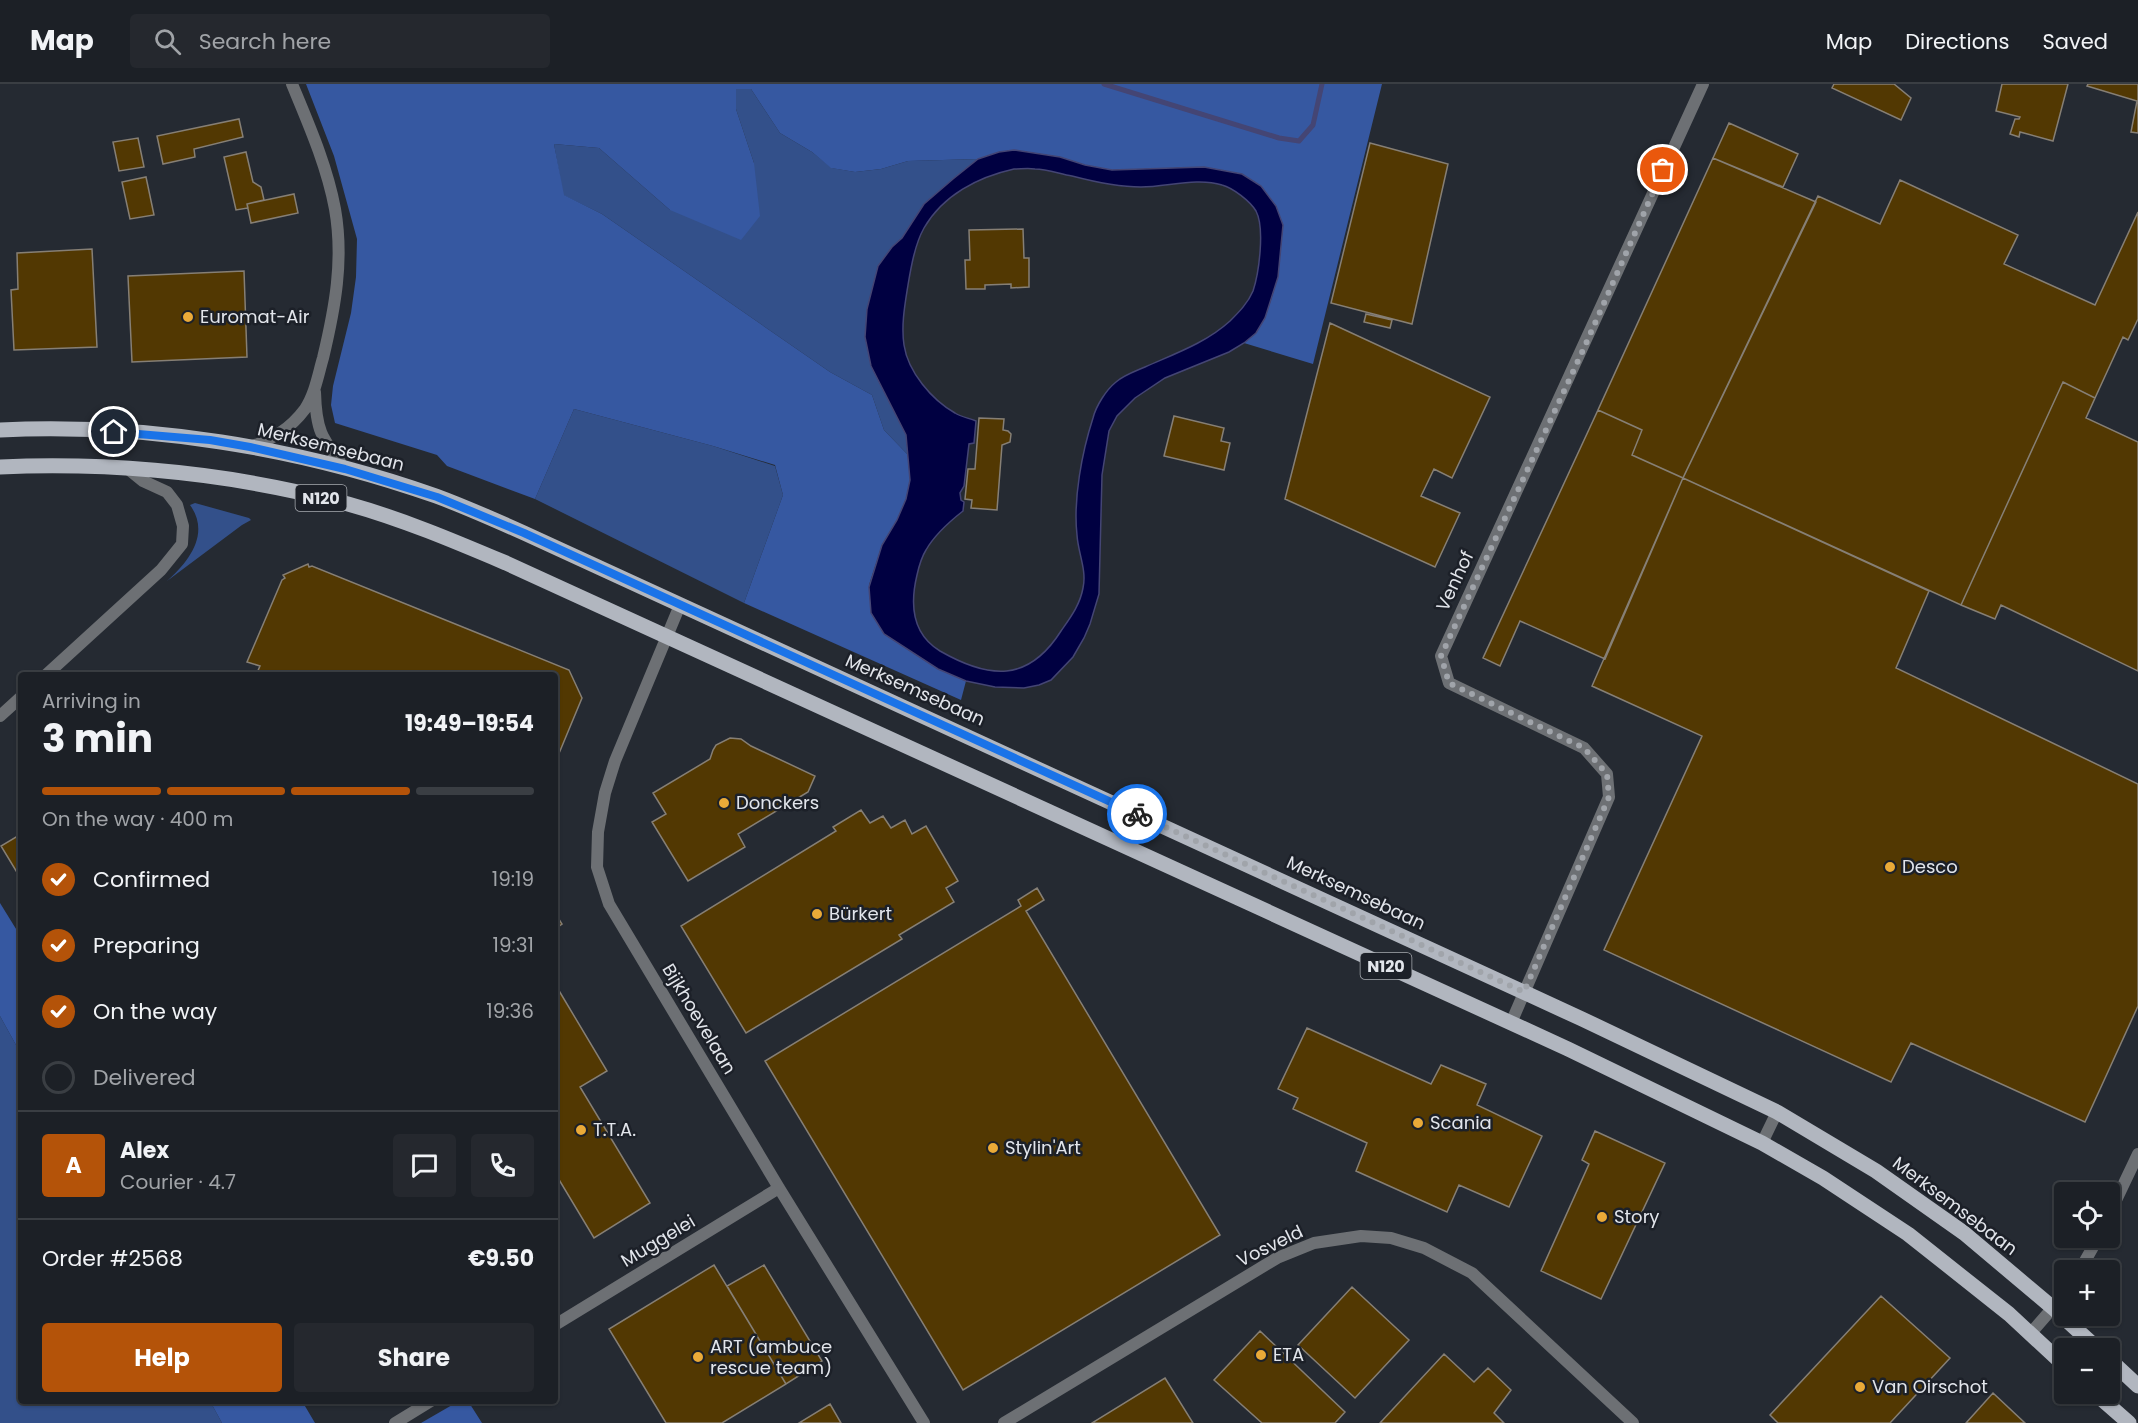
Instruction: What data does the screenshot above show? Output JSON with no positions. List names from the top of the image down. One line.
{"streets":{"main road":["Merksemsebaan","N120"],"street":["Venhof","Bijkhoevelaan","Muggelei","Vosveld"]},"crossings":[["Merksemsebaan","Venhof"],["Merksemsebaan","Bijkhoevelaan"],["N120","Venhof"],["N120","Bijkhoevelaan"],["Bijkhoevelaan","Muggelei"]],"places":["Euromat-Air","Donckers","Desco","Bürkert","Scania","T.T.A.","Stylin'Art","Story","ETA","ART (ambuce rescue team)","Van Oirschot"],"page":{"header":"Map","search":"Search here","nav":["Map","Directions","Saved"],"heading":["3 min","Arriving in","19:49–19:54"],"panel":["Alex","Courier · 4.7","Order #2568","€9.50"],"bar":"On the way · 400 m","list":[["Confirmed","19:19"],["Preparing","19:31"],["On the way","19:36"],"Delivered"],"round":"A","map_buttons":["+","−"],"buttons":["Help","Share"]}}
